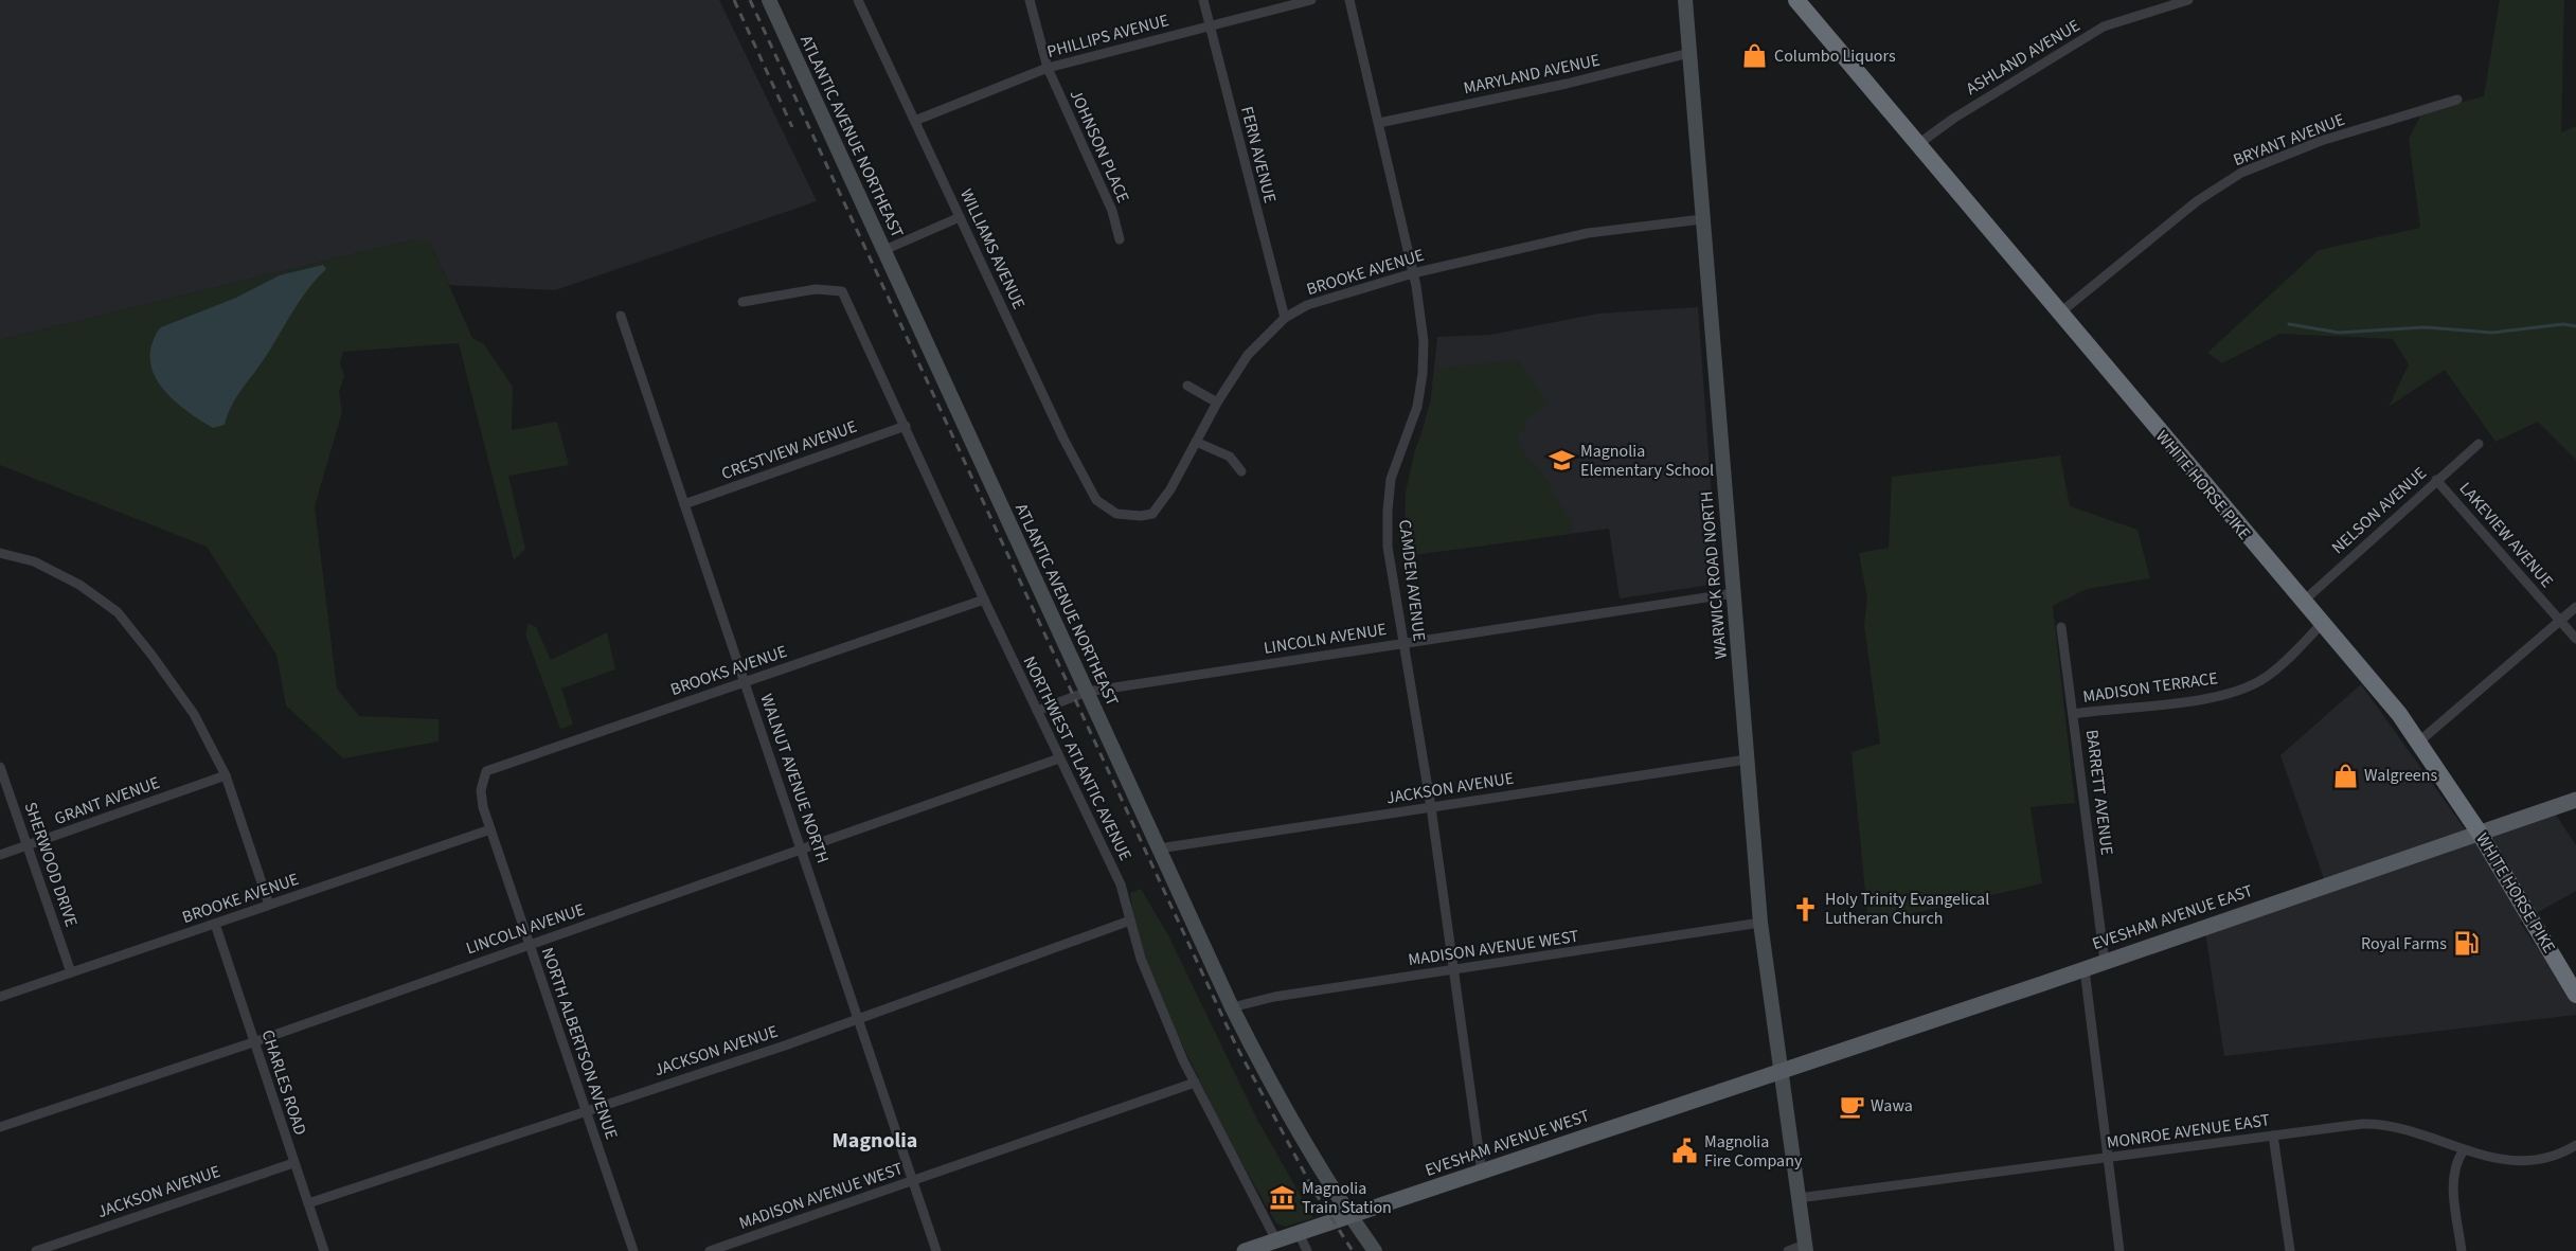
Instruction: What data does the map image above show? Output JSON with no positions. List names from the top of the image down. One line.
{"streets":{"highway":["WHITE HORSE PIKE"],"main road":["EVESHAM AVENUE EAST","EVESHAM AVENUE WEST"],"street":["PHILLIPS AVENUE","ASHLAND AVENUE","MARYLAND AVENUE","ATLANTIC AVENUE NORTHEAST","BRYANT AVENUE","JOHNSON PLACE","FERN AVENUE","WILLIAMS AVENUE","BROOKE AVENUE","CRESTVIEW AVENUE","NELSON AVENUE","LAKEVIEW AVENUE","WARWICK ROAD NORTH","CAMDEN AVENUE","LINCOLN AVENUE","BROOKS AVENUE","MADISON TERRACE","NORTHWEST ATLANTIC AVENUE","WALNUT AVENUE NORTH","JACKSON AVENUE","BARRETT AVENUE","GRANT AVENUE","SHERWOOD DRIVE","MADISON AVENUE WEST","NORTH ALBERTSON AVENUE","CHARLES ROAD","MONROE AVENUE EAST"]},"crossings":[["PHILLIPS AVENUE","JOHNSON PLACE"],["PHILLIPS AVENUE","FERN AVENUE"],["PHILLIPS AVENUE","WILLIAMS AVENUE"],["ASHLAND AVENUE","WHITE HORSE PIKE"],["MARYLAND AVENUE","WARWICK ROAD NORTH"],["MARYLAND AVENUE","CAMDEN AVENUE"],["ATLANTIC AVENUE NORTHEAST","LINCOLN AVENUE"],["ATLANTIC AVENUE NORTHEAST","JACKSON AVENUE"],["ATLANTIC AVENUE NORTHEAST","MADISON AVENUE WEST"],["ATLANTIC AVENUE NORTHEAST","EVESHAM AVENUE WEST"],["BRYANT AVENUE","WHITE HORSE PIKE"],["FERN AVENUE","BROOKE AVENUE"],["WILLIAMS AVENUE","BROOKE AVENUE"],["BROOKE AVENUE","WARWICK ROAD NORTH"],["BROOKE AVENUE","CAMDEN AVENUE"],["BROOKE AVENUE","SHERWOOD DRIVE"],["BROOKE AVENUE","NORTH ALBERTSON AVENUE"],["BROOKE AVENUE","CHARLES ROAD"],["CRESTVIEW AVENUE","NORTHWEST ATLANTIC AVENUE"],["CRESTVIEW AVENUE","WALNUT AVENUE NORTH"],["WHITE HORSE PIKE","NELSON AVENUE"],["WHITE HORSE PIKE","MADISON TERRACE"],["WHITE HORSE PIKE","EVESHAM AVENUE EAST"],["NELSON AVENUE","LAKEVIEW AVENUE"],["WARWICK ROAD NORTH","LINCOLN AVENUE"],["WARWICK ROAD NORTH","JACKSON AVENUE"],["WARWICK ROAD NORTH","EVESHAM AVENUE EAST"],["WARWICK ROAD NORTH","MADISON AVENUE WEST"],["WARWICK ROAD NORTH","MONROE AVENUE EAST"],["WARWICK ROAD NORTH","EVESHAM AVENUE WEST"],["CAMDEN AVENUE","LINCOLN AVENUE"],["CAMDEN AVENUE","JACKSON AVENUE"],["CAMDEN AVENUE","MADISON AVENUE WEST"],["CAMDEN AVENUE","EVESHAM AVENUE WEST"],["LINCOLN AVENUE","NORTHWEST ATLANTIC AVENUE"],["LINCOLN AVENUE","WALNUT AVENUE NORTH"],["LINCOLN AVENUE","NORTH ALBERTSON AVENUE"],["LINCOLN AVENUE","CHARLES ROAD"],["BROOKS AVENUE","NORTHWEST ATLANTIC AVENUE"],["BROOKS AVENUE","WALNUT AVENUE NORTH"],["BROOKS AVENUE","NORTH ALBERTSON AVENUE"],["MADISON TERRACE","BARRETT AVENUE"],["NORTHWEST ATLANTIC AVENUE","JACKSON AVENUE"],["NORTHWEST ATLANTIC AVENUE","MADISON AVENUE WEST"],["NORTHWEST ATLANTIC AVENUE","EVESHAM AVENUE WEST"],["WALNUT AVENUE NORTH","JACKSON AVENUE"],["WALNUT AVENUE NORTH","MADISON AVENUE WEST"],["JACKSON AVENUE","NORTH ALBERTSON AVENUE"],["JACKSON AVENUE","CHARLES ROAD"],["BARRETT AVENUE","EVESHAM AVENUE EAST"],["GRANT AVENUE","SHERWOOD DRIVE"],["EVESHAM AVENUE EAST","EVESHAM AVENUE WEST"]],"districts":["Magnolia"],"places":{"shop":["Columbo Liquors","Walgreens"],"school or university":["Magnolia Elementary School"],"church":["Holy Trinity Evangelical Lutheran Church"],"fuel station":["Royal Farms"],"cafe":["Wawa"],"public building":["Magnolia Fire Company"],"museum":["Magnolia Train Station"]}}
